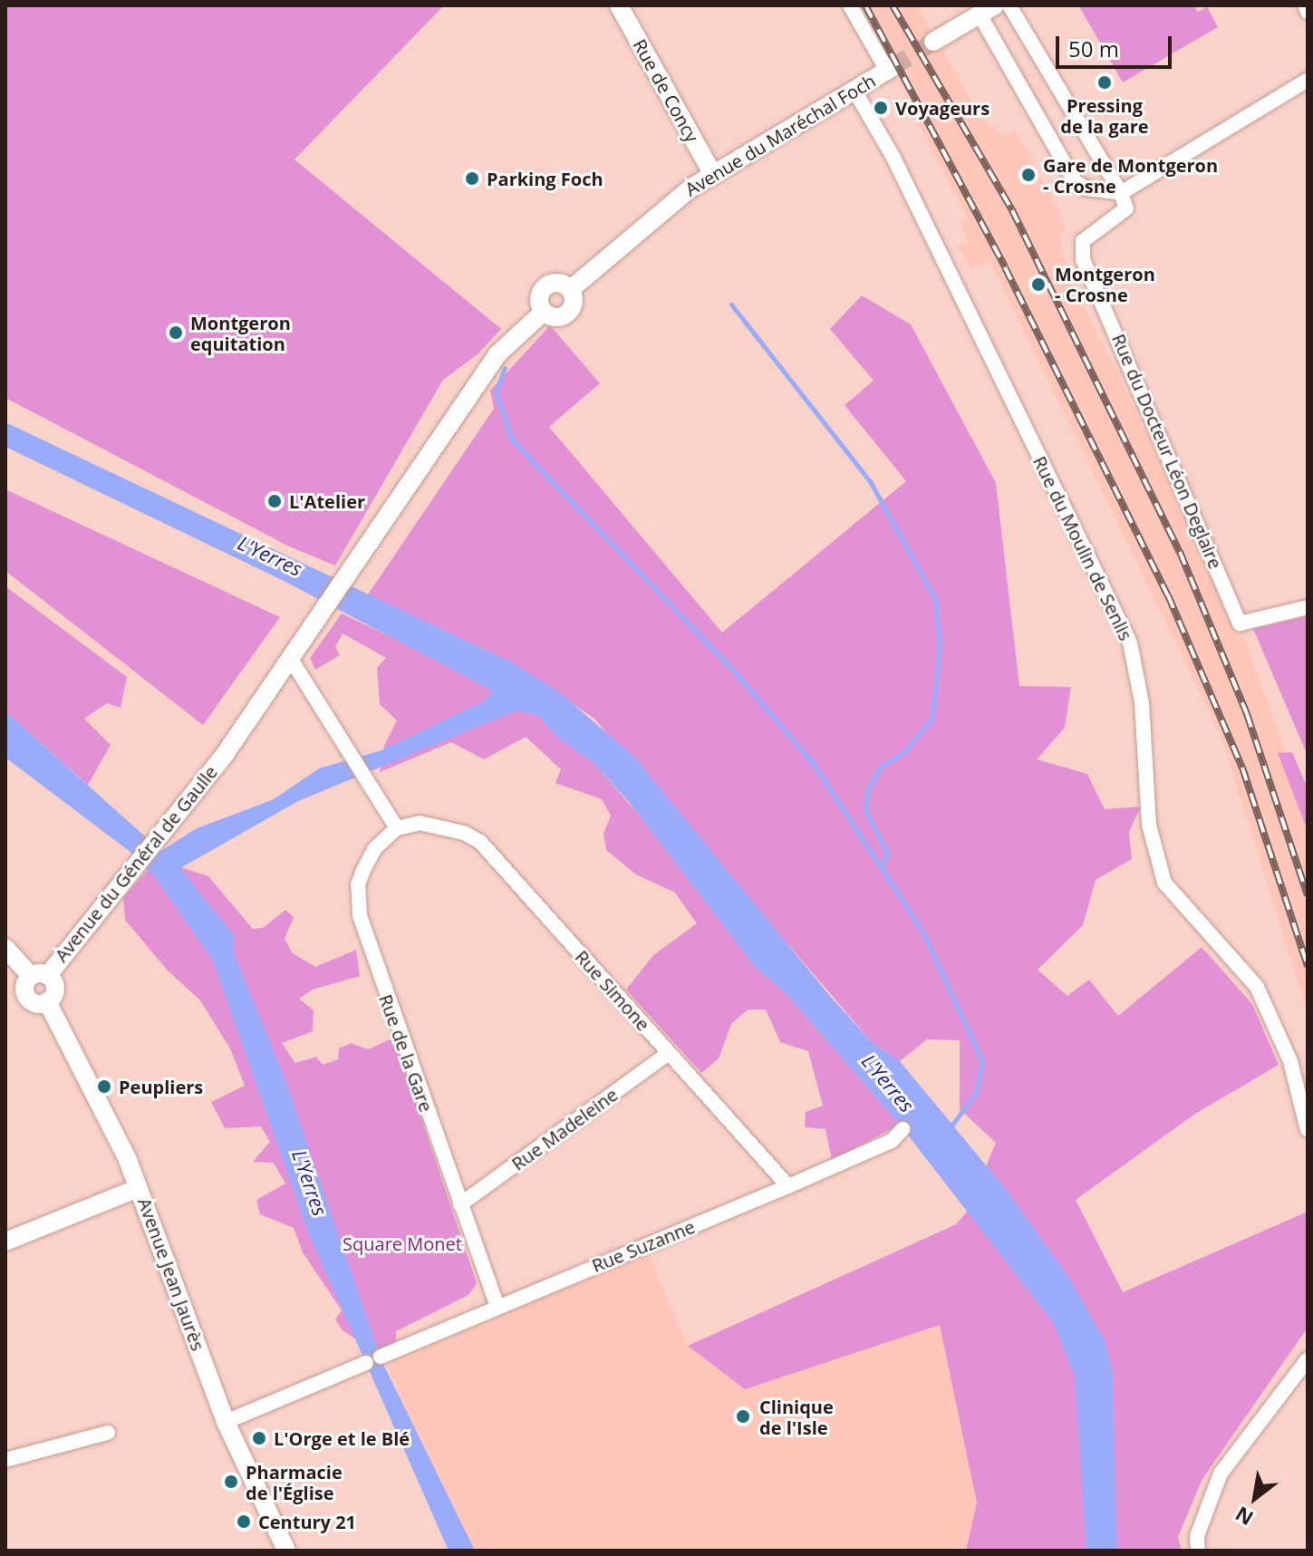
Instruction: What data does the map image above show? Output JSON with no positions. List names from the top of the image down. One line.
{"streets":{"street":["Rue de Concy","Avenue du Maréchal Foch","Rue du Docteur Léon Deglaire","Rue du Moulin de Senlis","Avenue du Général de Gaulle","Rue Simone","Rue de la Gare","Rue Madeleine","Rue Suzanne","Avenue Jean Jaurès"]},"crossings":[["Rue de Concy","Avenue du Maréchal Foch"],["Avenue du Maréchal Foch","Rue du Moulin de Senlis"],["Avenue du Maréchal Foch","Avenue du Général de Gaulle"],["Rue Simone","Rue de la Gare"],["Rue Simone","Rue Madeleine"],["Rue Simone","Rue Suzanne"],["Rue de la Gare","Rue Madeleine"],["Rue de la Gare","Rue Suzanne"]],"water":["L'Yerres"],"parks":["Square Monet"],"places":["Pressing de la gare","Voyageurs","Gare de Montgeron - Crosne","Parking Foch","Montgeron - Crosne","Montgeron equitation","L'Atelier","Peupliers","Clinique de l'Isle","L'Orge et le Blé","Pharmacie de l'Église","Century 21"],"scale_bar":"50 m","north":"bottom left"}
